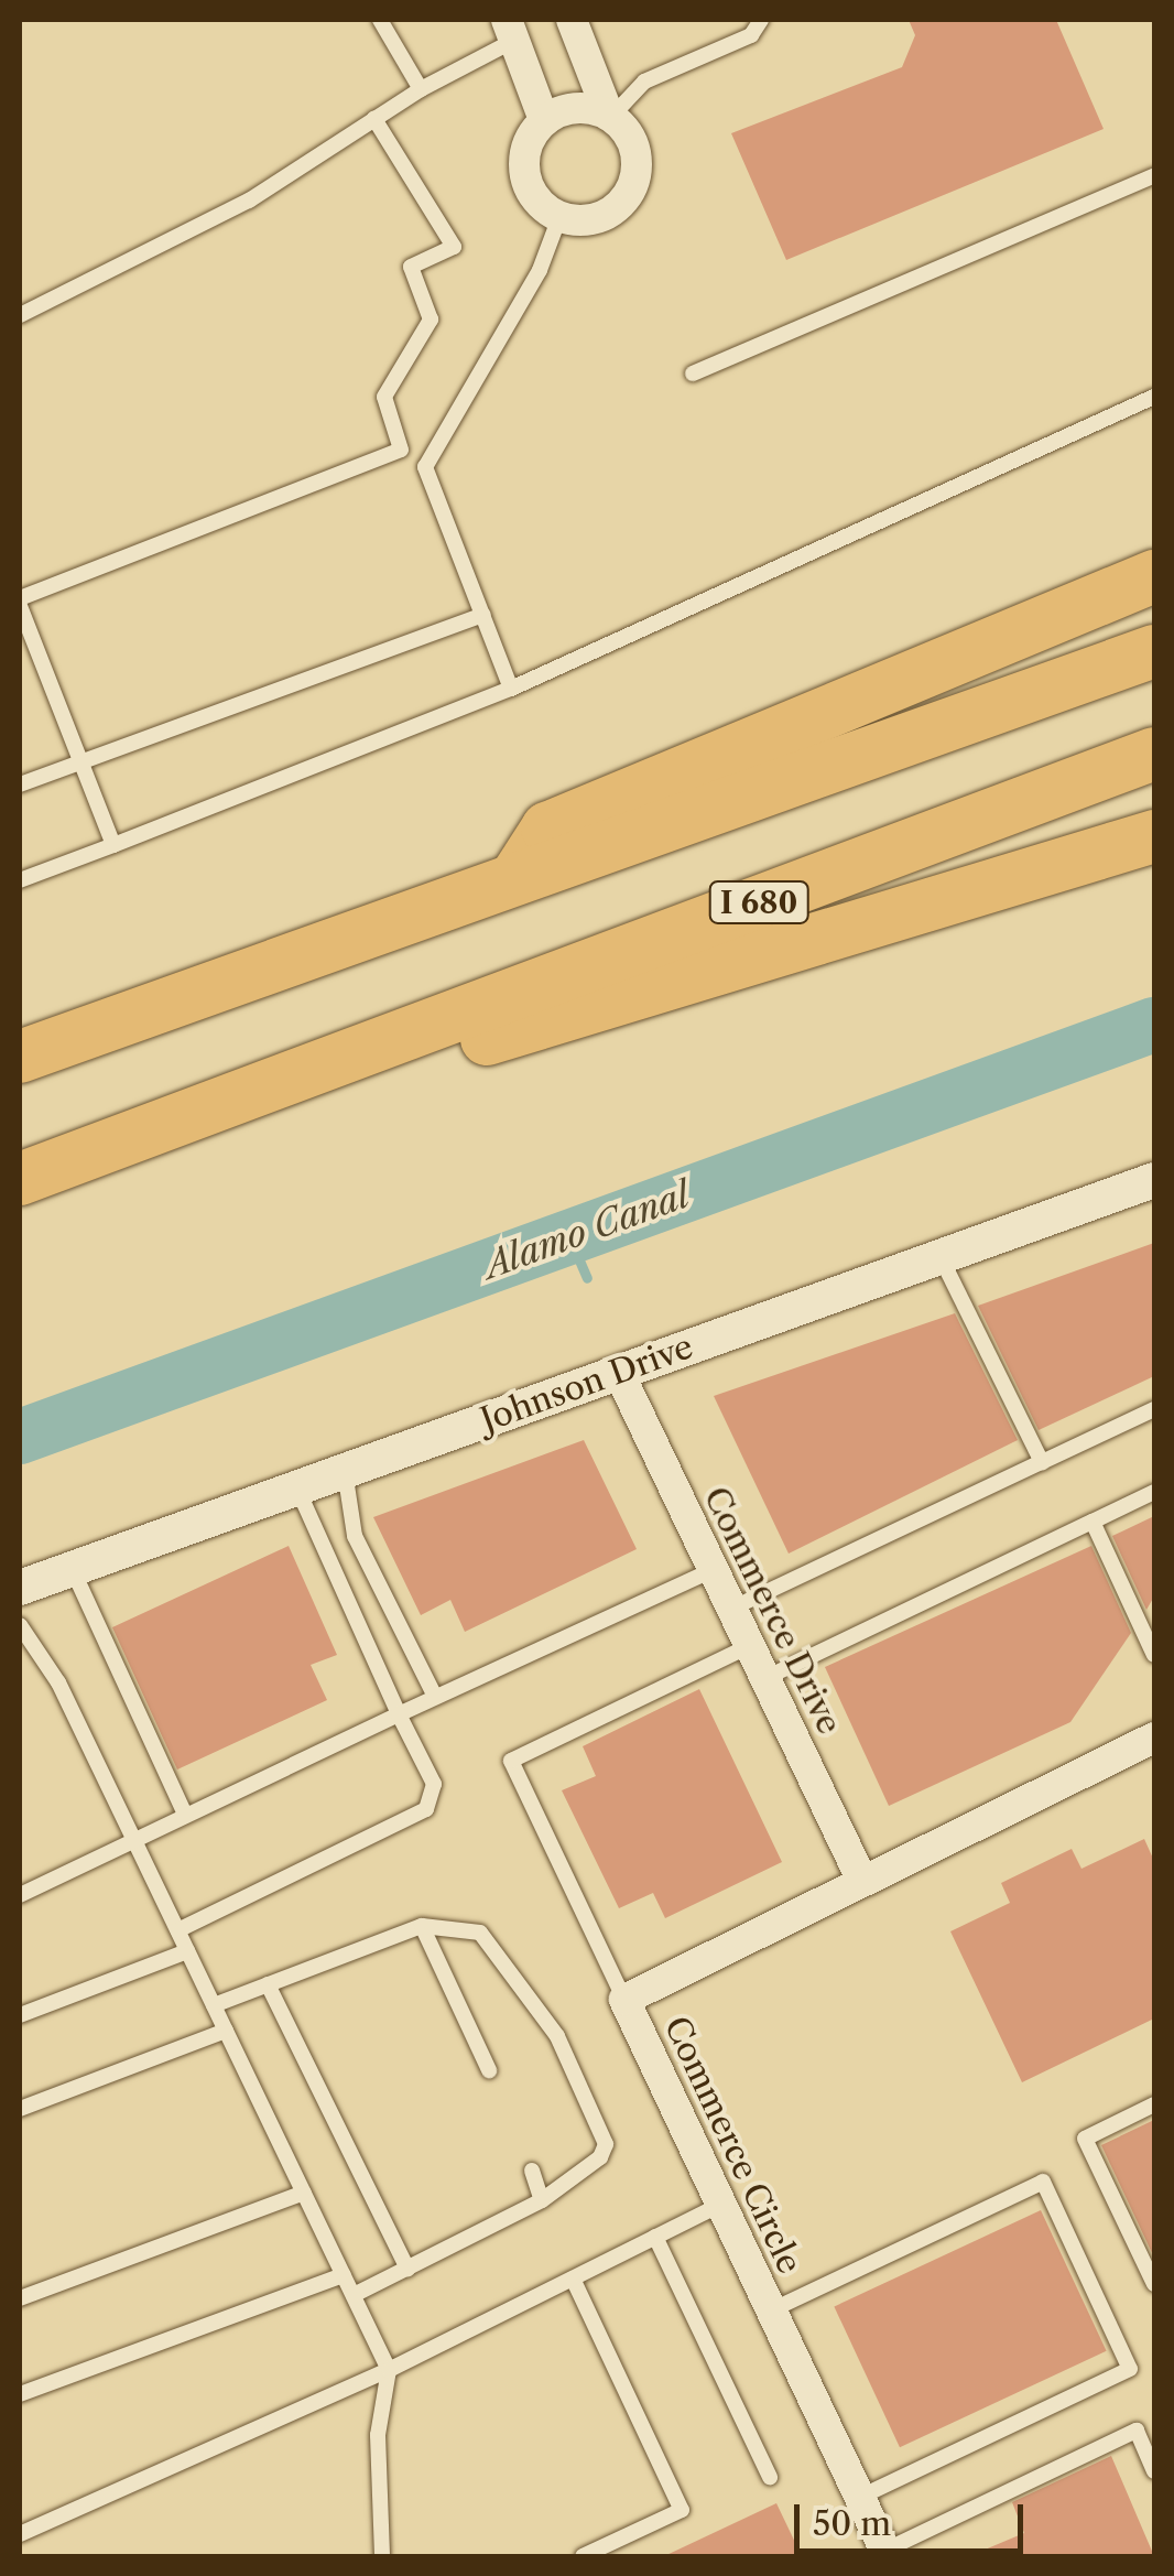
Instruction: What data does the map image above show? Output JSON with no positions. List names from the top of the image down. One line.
{"streets":{"highway":["I 680"],"street":["Johnson Drive","Commerce Drive","Commerce Circle"]},"crossings":[["Johnson Drive","Commerce Drive"],["Commerce Drive","Commerce Circle"]],"water":["Alamo Canal"],"scale_bar":"50 m"}
